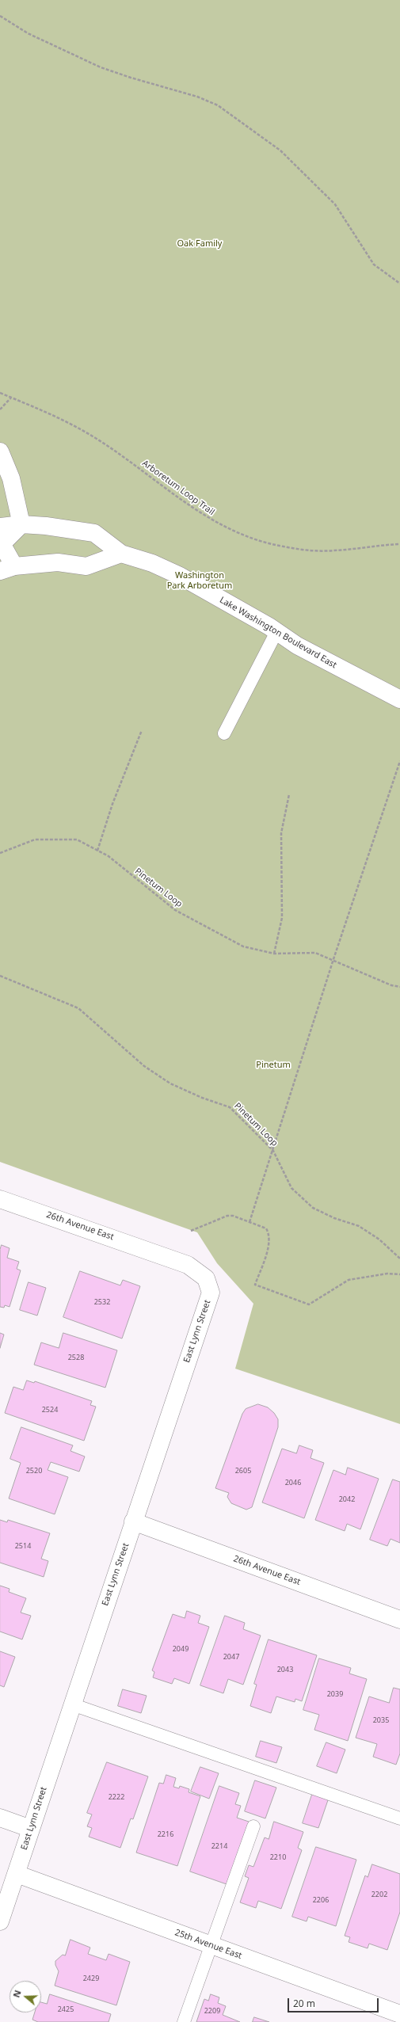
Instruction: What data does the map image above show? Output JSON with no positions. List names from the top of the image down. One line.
{"streets":{"street":["Lake Washington Boulevard East","26th Avenue East","East Lynn Street","25th Avenue East"],"path":["Arboretum Loop Trail","Pinetum Loop"]},"crossings":[["26th Avenue East","East Lynn Street"],["East Lynn Street","25th Avenue East"]],"parks":["Oak Family","Washington Park Arboretum","Pinetum"],"house_numbers":["2532","2528","2524","2520","2605","2046","2042","2514","2049","2047","2043","2039","2035","2222","2216","2214","2210","2202","2206","2429","2425","2209"],"scale_bar":"20 m","north":"left"}
